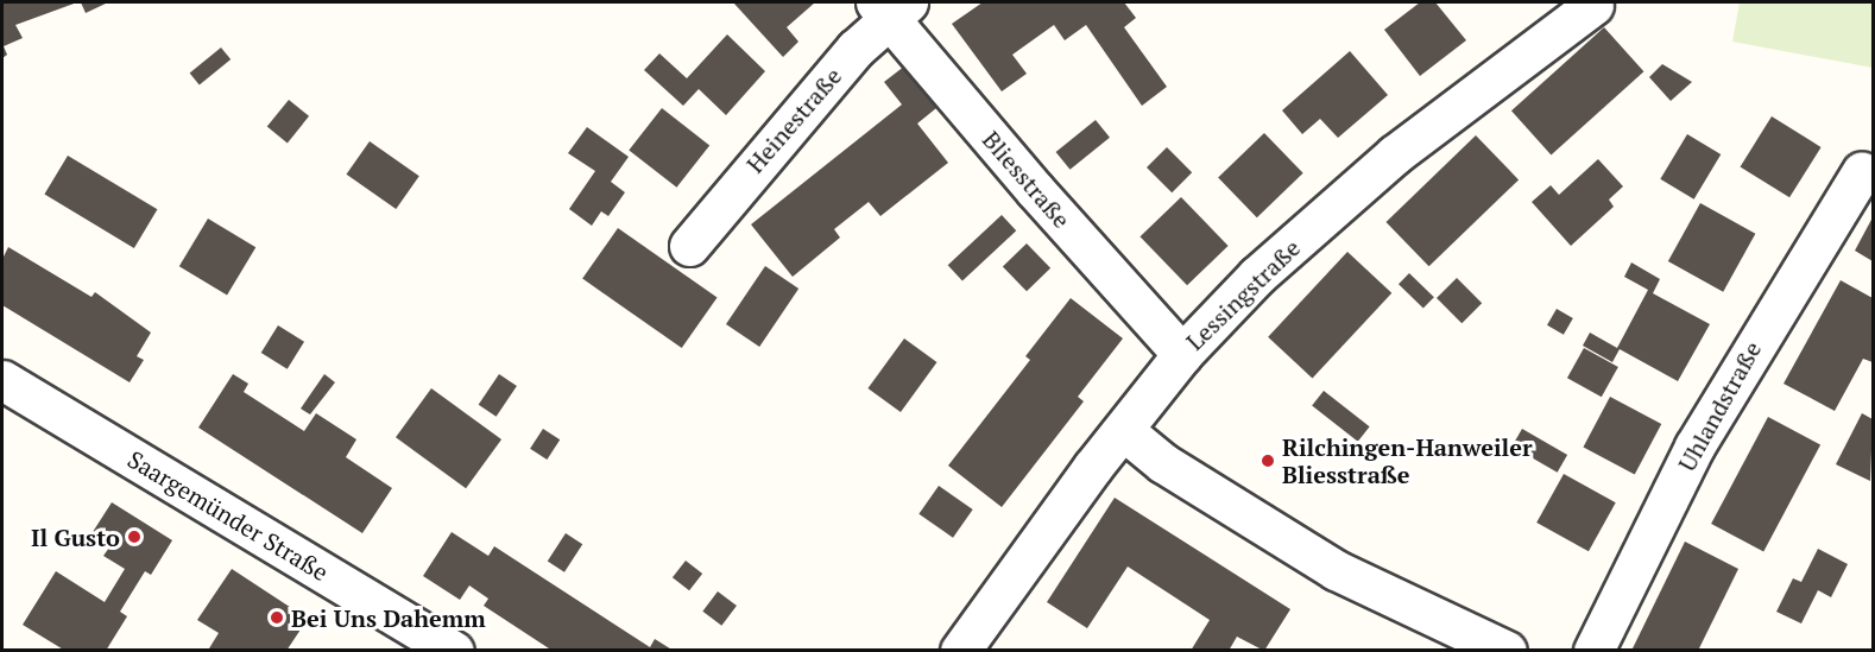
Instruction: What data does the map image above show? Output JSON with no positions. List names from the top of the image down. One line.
{"streets":{"street":["Heinestraße","Bliesstraße","Lessingstraße","Uhlandstraße","Saargemünder Straße"]},"crossings":[["Heinestraße","Bliesstraße"],["Bliesstraße","Lessingstraße"]],"places":["Rilchingen-Hanweiler Bliesstraße","Il Gusto","Bei Uns Dahemm"]}
